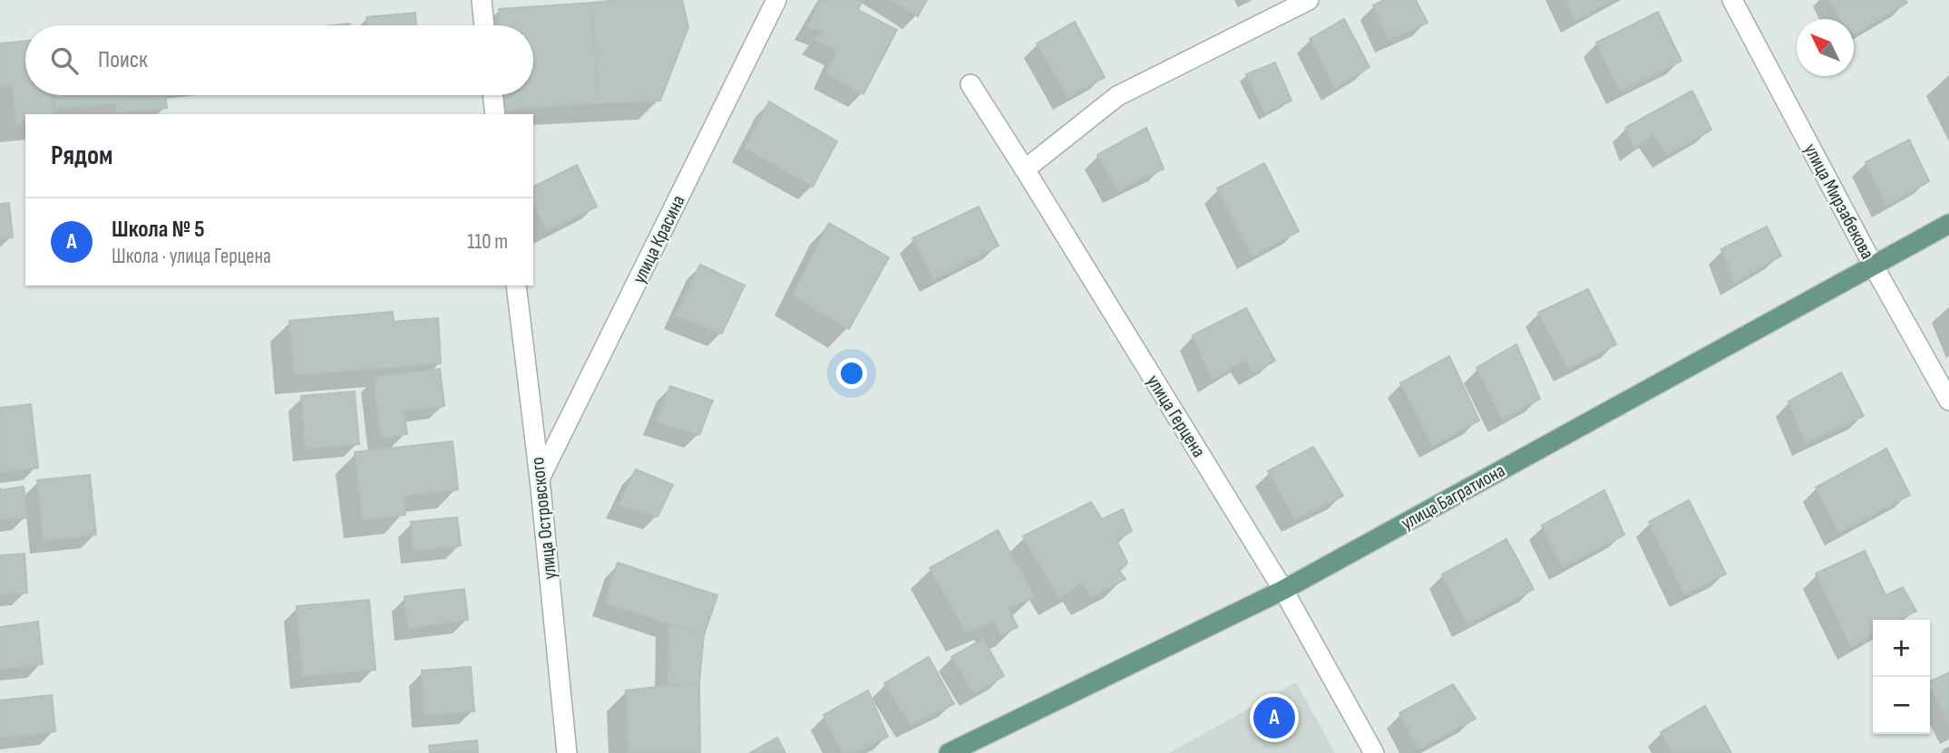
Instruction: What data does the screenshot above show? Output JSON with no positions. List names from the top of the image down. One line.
{"streets":{"main road":["улица Багратиона"],"street":["улица Мирзабекова","улица Красина","улица Герцена","улица Островского"]},"crossings":[["улица Мирзабекова","улица Багратиона"],["улица Красина","улица Островского"],["улица Герцена","улица Багратиона"]],"north":"top left","page":{"search":"Поиск","heading":"Рядом","list":[{"mark":"A","name":"Школа № 5","note":"Школа · улица Герцена","value":"110 m"}],"map_buttons":["+","−"],"pins":"A"}}
